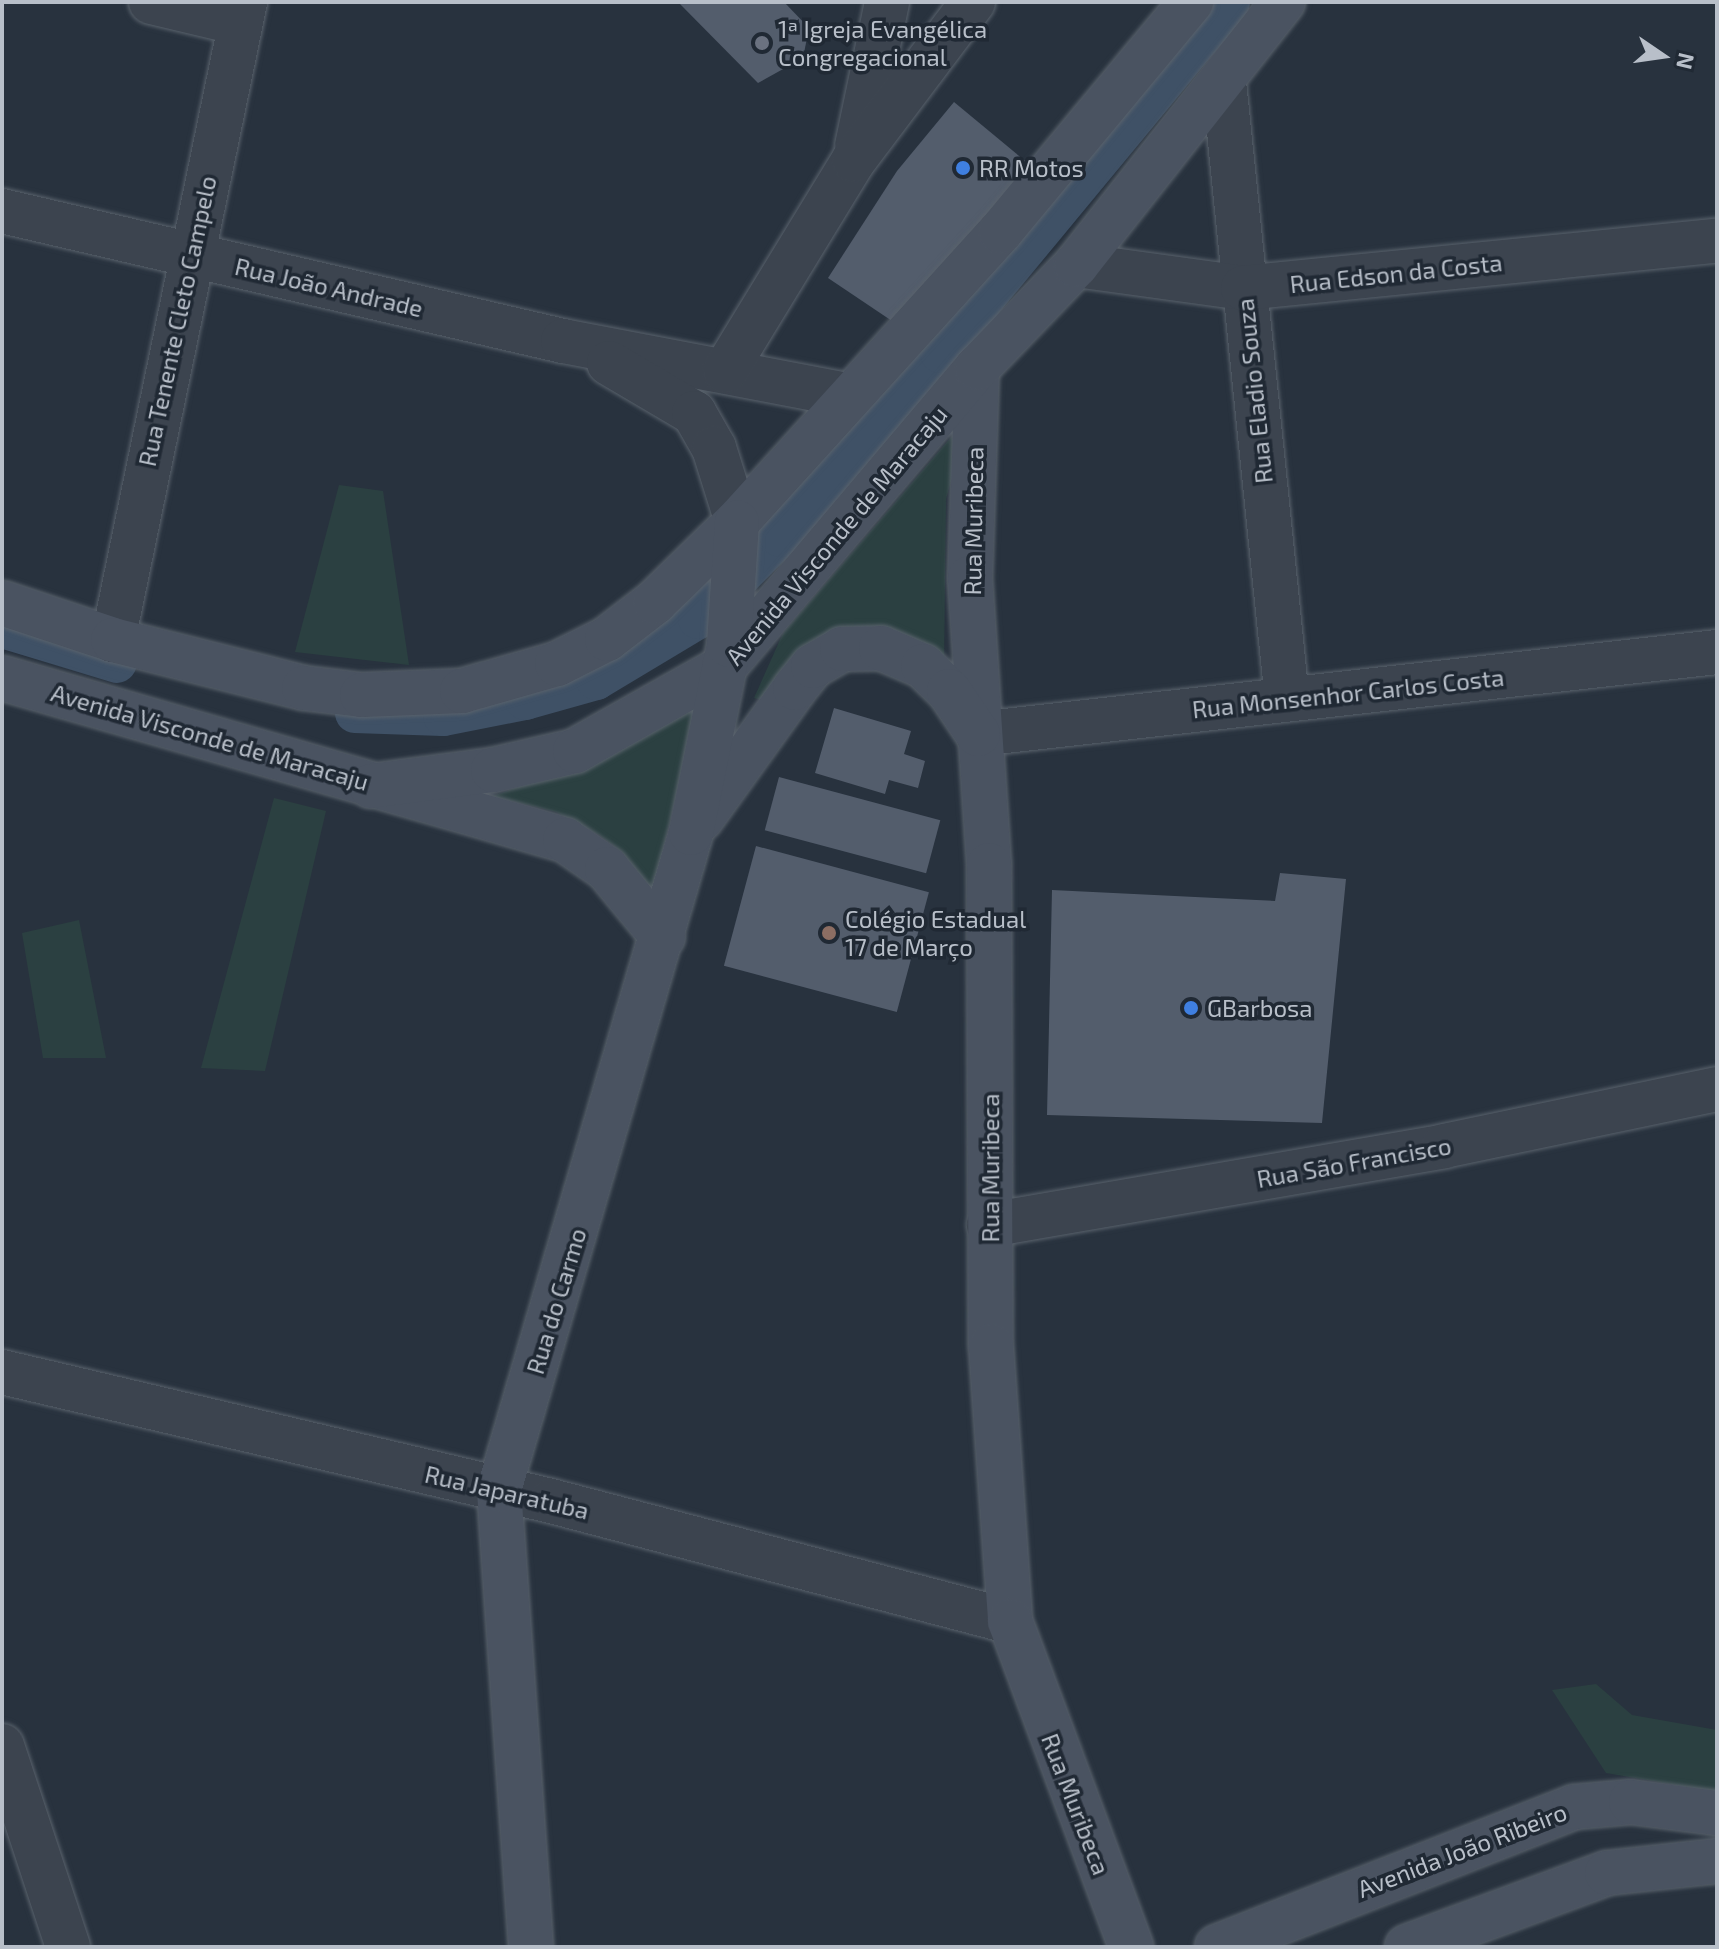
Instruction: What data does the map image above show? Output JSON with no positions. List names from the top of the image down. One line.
{"streets":{"main road":["Rua Muribeca","Avenida Visconde de Maracaju","Rua do Carmo","Avenida João Ribeiro"],"street":["Rua Edson da Costa","Rua João Andrade","Rua Tenente Cleto Campelo","Rua Eladio Souza","Rua Monsenhor Carlos Costa","Rua São Francisco","Rua Japaratuba"]},"crossings":[["Rua Edson da Costa","Rua Eladio Souza"],["Rua Edson da Costa","Avenida Visconde de Maracaju"],["Rua João Andrade","Rua Tenente Cleto Campelo"],["Rua João Andrade","Rua do Carmo"],["Rua Eladio Souza","Avenida Visconde de Maracaju"],["Rua Eladio Souza","Rua Monsenhor Carlos Costa"],["Rua Muribeca","Avenida Visconde de Maracaju"],["Rua Muribeca","Rua Monsenhor Carlos Costa"],["Rua Muribeca","Rua São Francisco"],["Rua Muribeca","Rua Japaratuba"],["Avenida Visconde de Maracaju","Rua do Carmo"],["Rua do Carmo","Rua Japaratuba"]],"places":["1ª Igreja Evangélica Congregacional","RR Motos","Colégio Estadual 17 de Março","GBarbosa"],"north":"right"}
